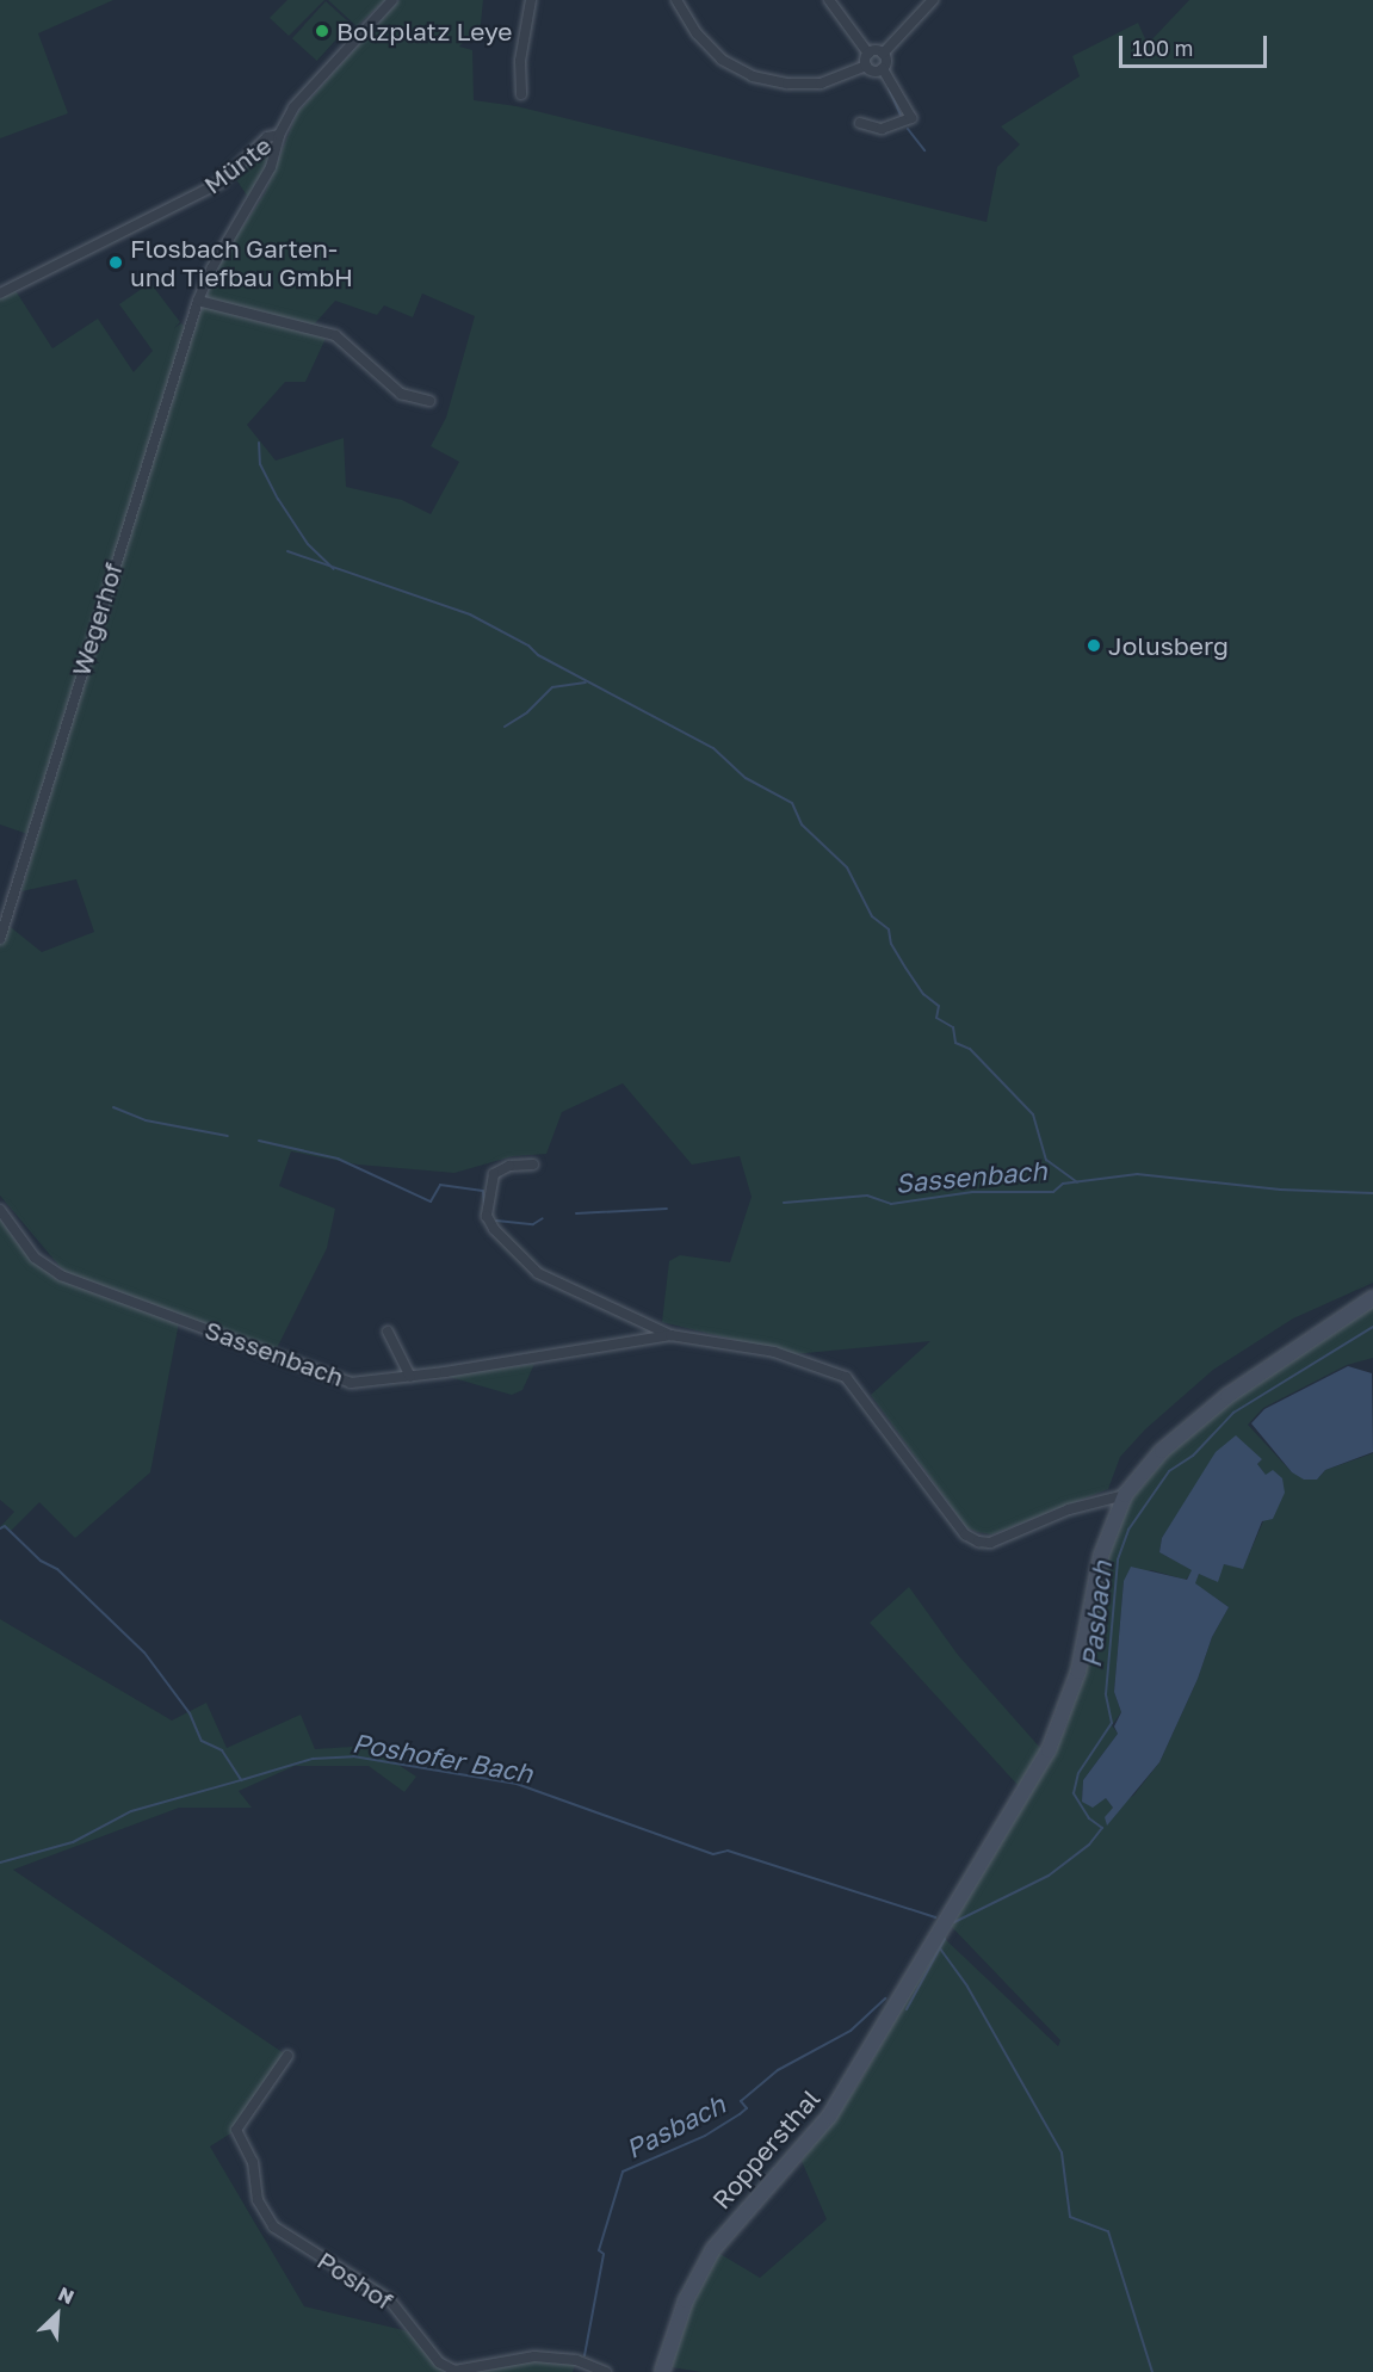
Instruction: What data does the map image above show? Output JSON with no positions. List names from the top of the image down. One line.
{"streets":{"main road":["Roppersthal"],"street":["Münte","Wegerhof","Sassenbach","Poshof"]},"crossings":[["Münte","Wegerhof"],["Sassenbach","Roppersthal"]],"water":["Sassenbach","Pasbach","Poshofer Bach"],"places":["Bolzplatz Leye","Flosbach Garten- und Tiefbau GmbH","Jolusberg"],"scale_bar":"100 m","north":"top right"}
